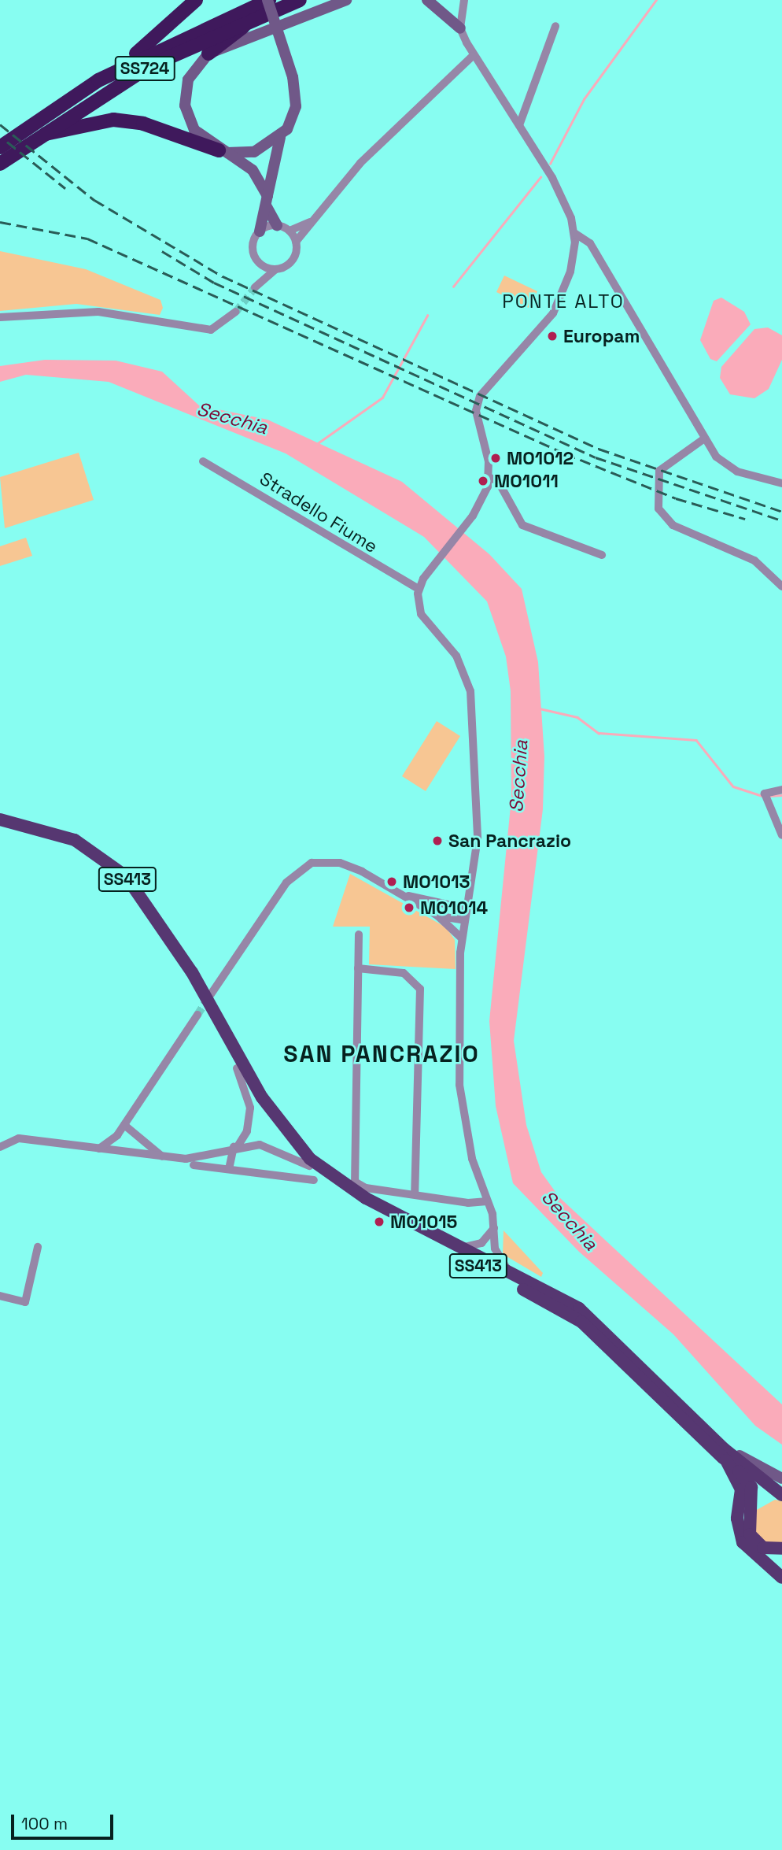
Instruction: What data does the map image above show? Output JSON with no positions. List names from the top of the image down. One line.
{"streets":{"highway":["SS724"],"main road":["SS413"],"street":["Stradello Fiume"]},"districts":["PONTE ALTO","SAN PANCRAZIO"],"water":["Secchia"],"places":["Europam","MO1012","MO1011","San Pancrazio","MO1013","MO1014","MO1015"],"scale_bar":"100 m"}
